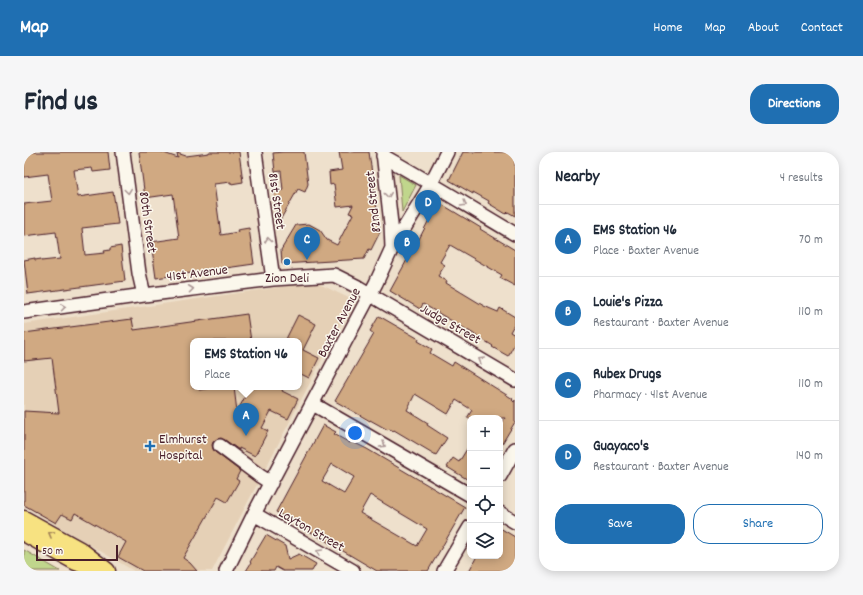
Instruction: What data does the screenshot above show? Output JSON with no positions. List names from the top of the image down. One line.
{"streets":{"street":["81st Street","82nd Street","80th Street","41st Avenue","Baxter Avenue","Judge Street","Layton Street"]},"crossings":[["81st Street","41st Avenue"],["82nd Street","Baxter Avenue"],["80th Street","41st Avenue"],["41st Avenue","Baxter Avenue"],["41st Avenue","Judge Street"],["Baxter Avenue","Judge Street"],["Baxter Avenue","Layton Street"]],"one_way":["81st Street","82nd Street","80th Street","41st Avenue","Judge Street","Layton Street"],"places":{"other":["Zion Deli"],"health":["Elmhurst Hospital"]},"scale_bar":"50 m","page":{"header":"Map","nav":["Home","Map","About","Contact"],"title":"Find us","buttons":["Directions",["Save","Share"]],"heading":["Nearby","4 results"],"pins":["D","C","B","A"],"list":[{"mark":"A","name":"EMS Station 46","note":"Place · Baxter Avenue","value":"70 m"},{"mark":"B","name":"Louie's Pizza","note":"Restaurant · Baxter Avenue","value":"110 m"},{"mark":"C","name":"Rubex Drugs","note":"Pharmacy · 41st Avenue","value":"110 m"},{"mark":"D","name":"Guayaco's","note":"Restaurant · Baxter Avenue","value":"140 m"}],"popup":["EMS Station 46","Place"],"map_buttons":["+","−"],"scale":"50 m"}}
